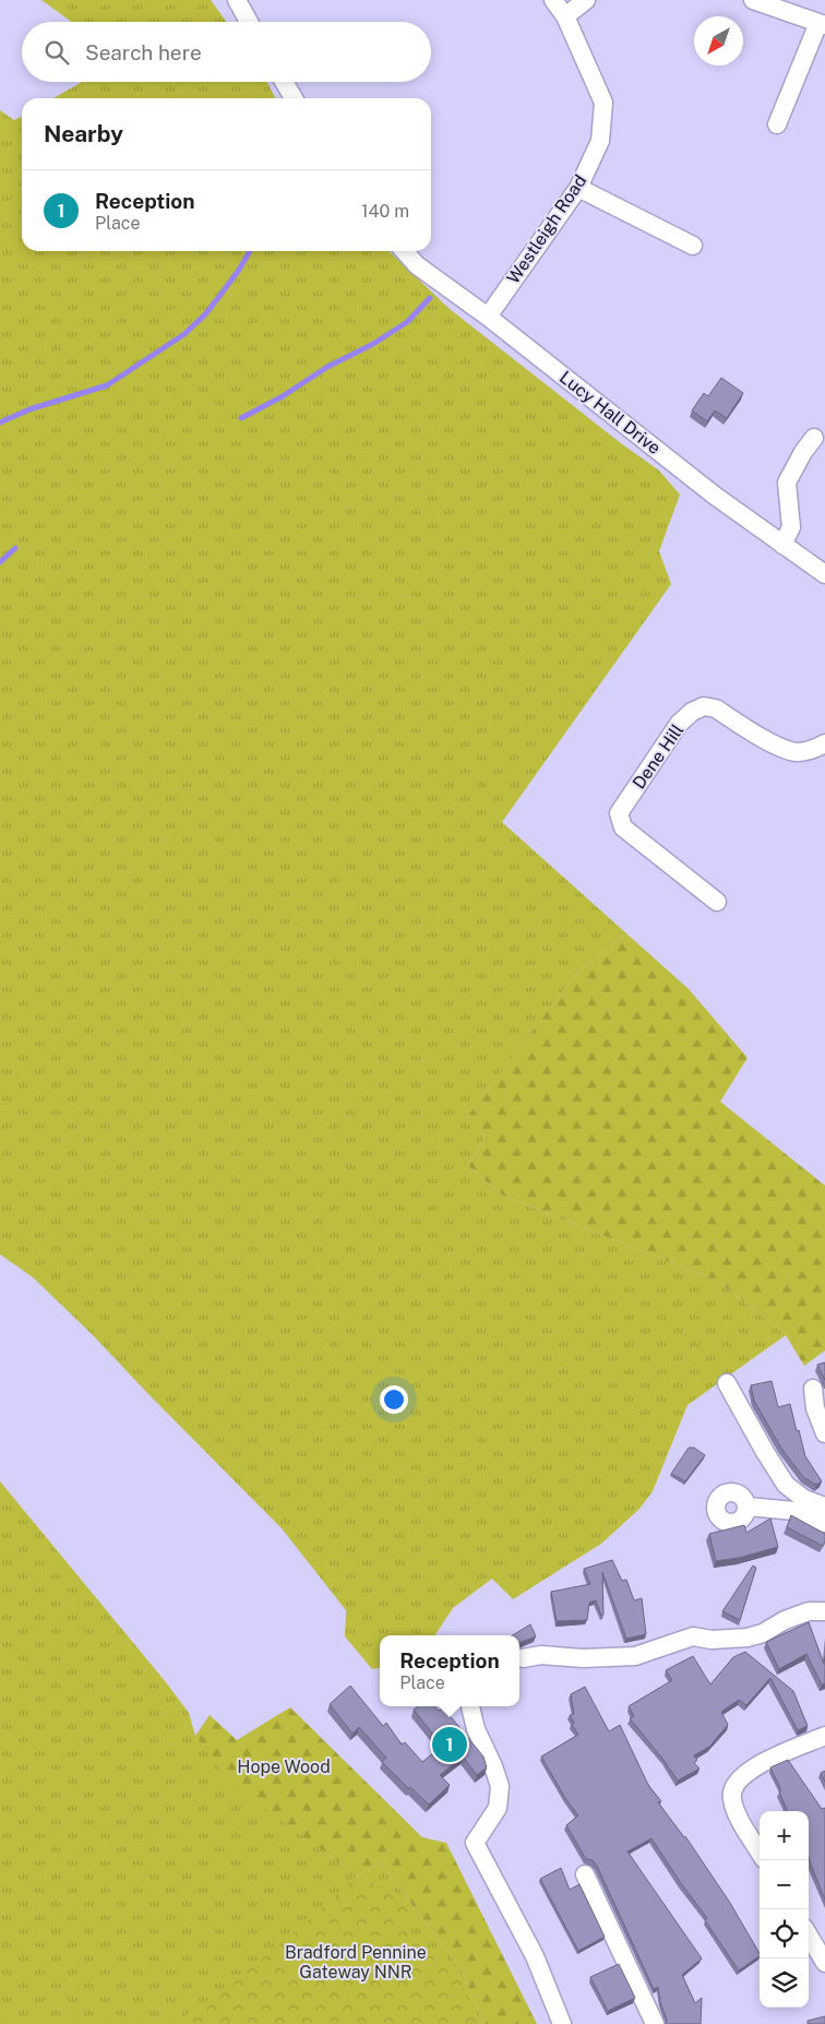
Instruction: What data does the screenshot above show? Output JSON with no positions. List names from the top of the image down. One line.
{"streets":{"street":["Westleigh Road","Lucy Hall Drive","Dene Hill"]},"crossings":[["Westleigh Road","Lucy Hall Drive"]],"parks":["Hope Wood","Bradford Pennine Gateway NNR"],"north":"bottom left","page":{"search":"Search here","heading":"Nearby","list":[{"mark":"1","name":"Reception","note":"Place","value":"140 m"}],"popup":["Reception","Place"],"pins":"1","map_buttons":["+","−"]}}
